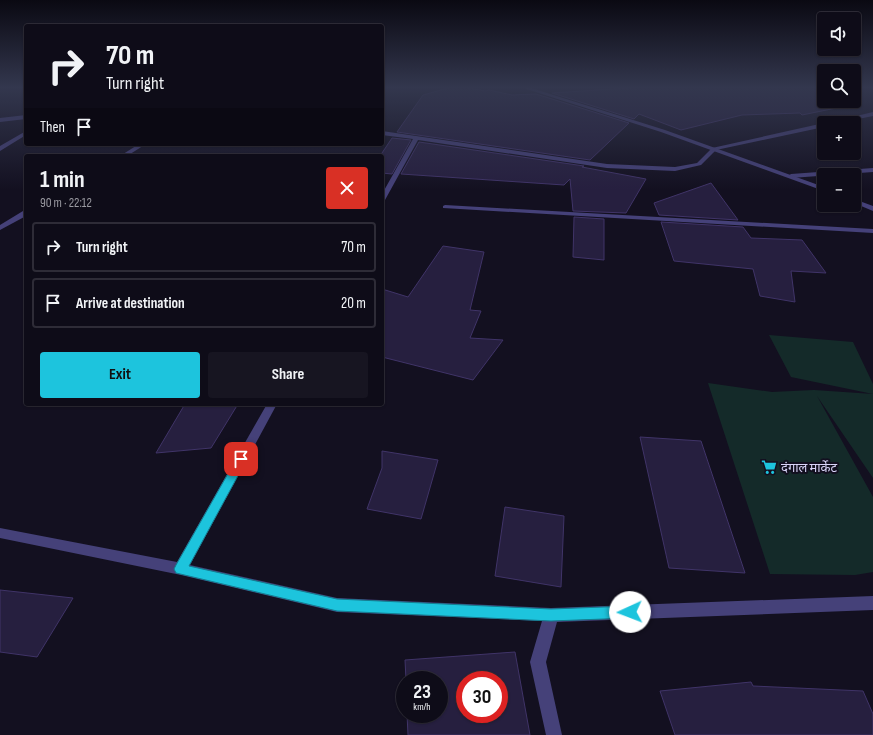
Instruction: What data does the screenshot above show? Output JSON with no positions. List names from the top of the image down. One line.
{"places":{"supermarket":["दंगाल मार्केट"]},"page":{"map_buttons":["+","−"],"turn":["70 m","Turn right"],"then":"Then","heading":["1 min","90 m · 22:12"],"list":[{"name":"Turn right","value":"70 m"},{"name":"Arrive at destination","value":"20 m"}],"buttons":["Exit","Share"],"speed":"23 km/h","limit":"30"}}
